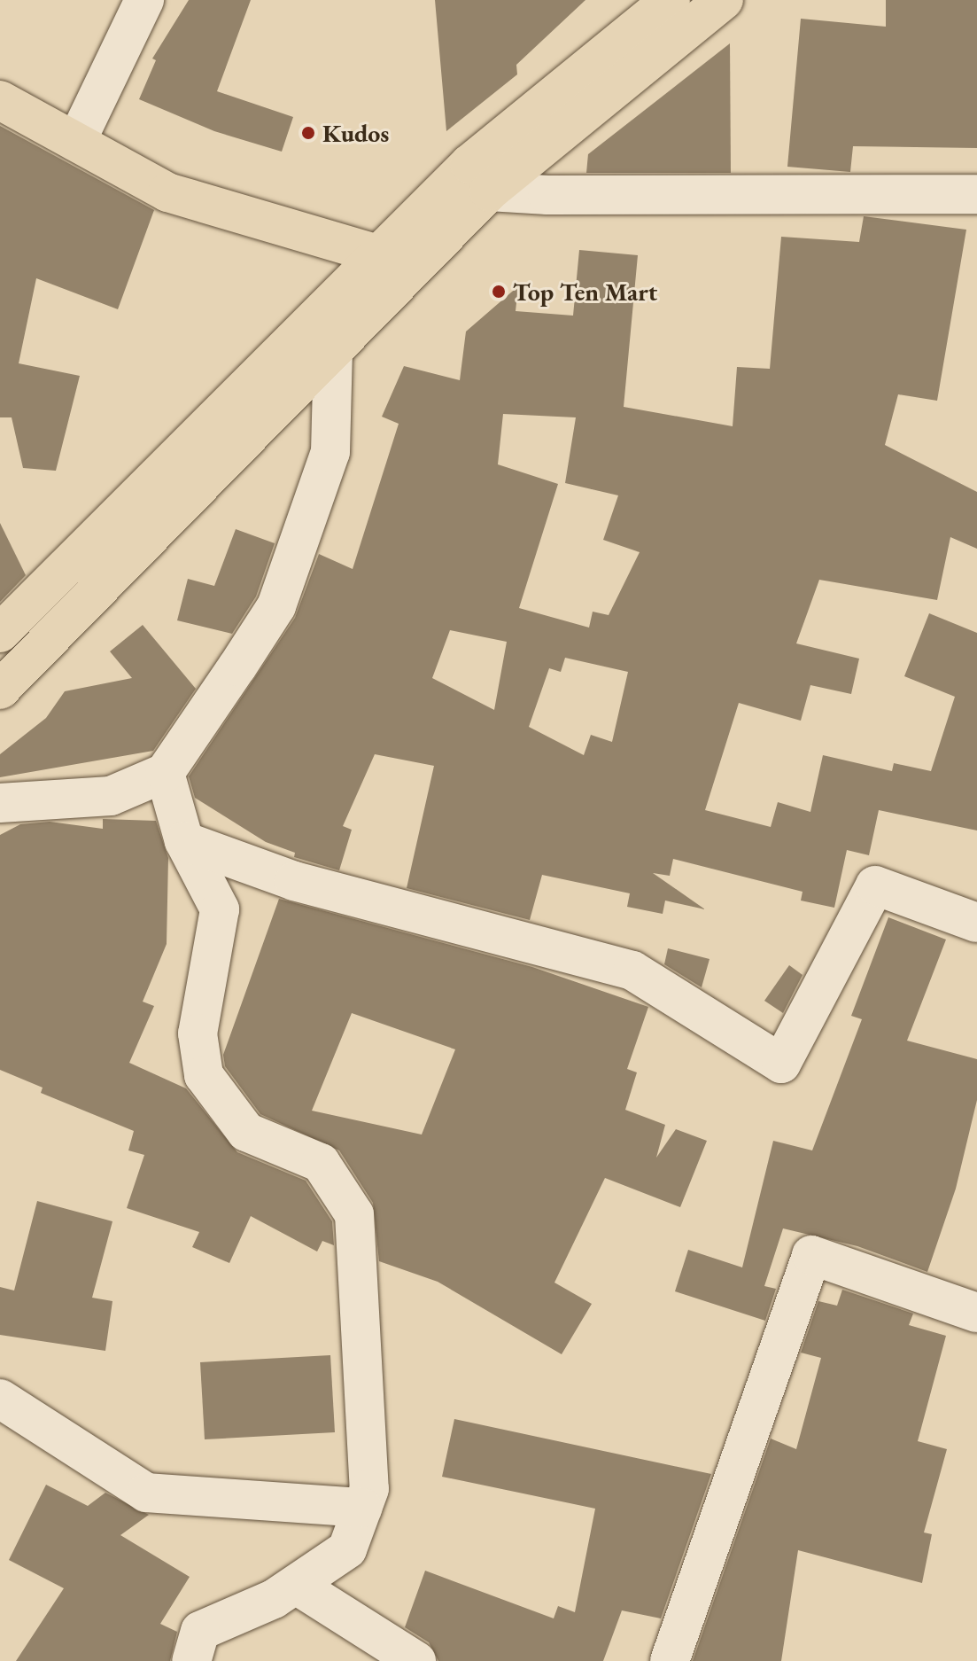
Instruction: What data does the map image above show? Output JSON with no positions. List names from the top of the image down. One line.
{"places":["Kudos","Top Ten Mart"]}
